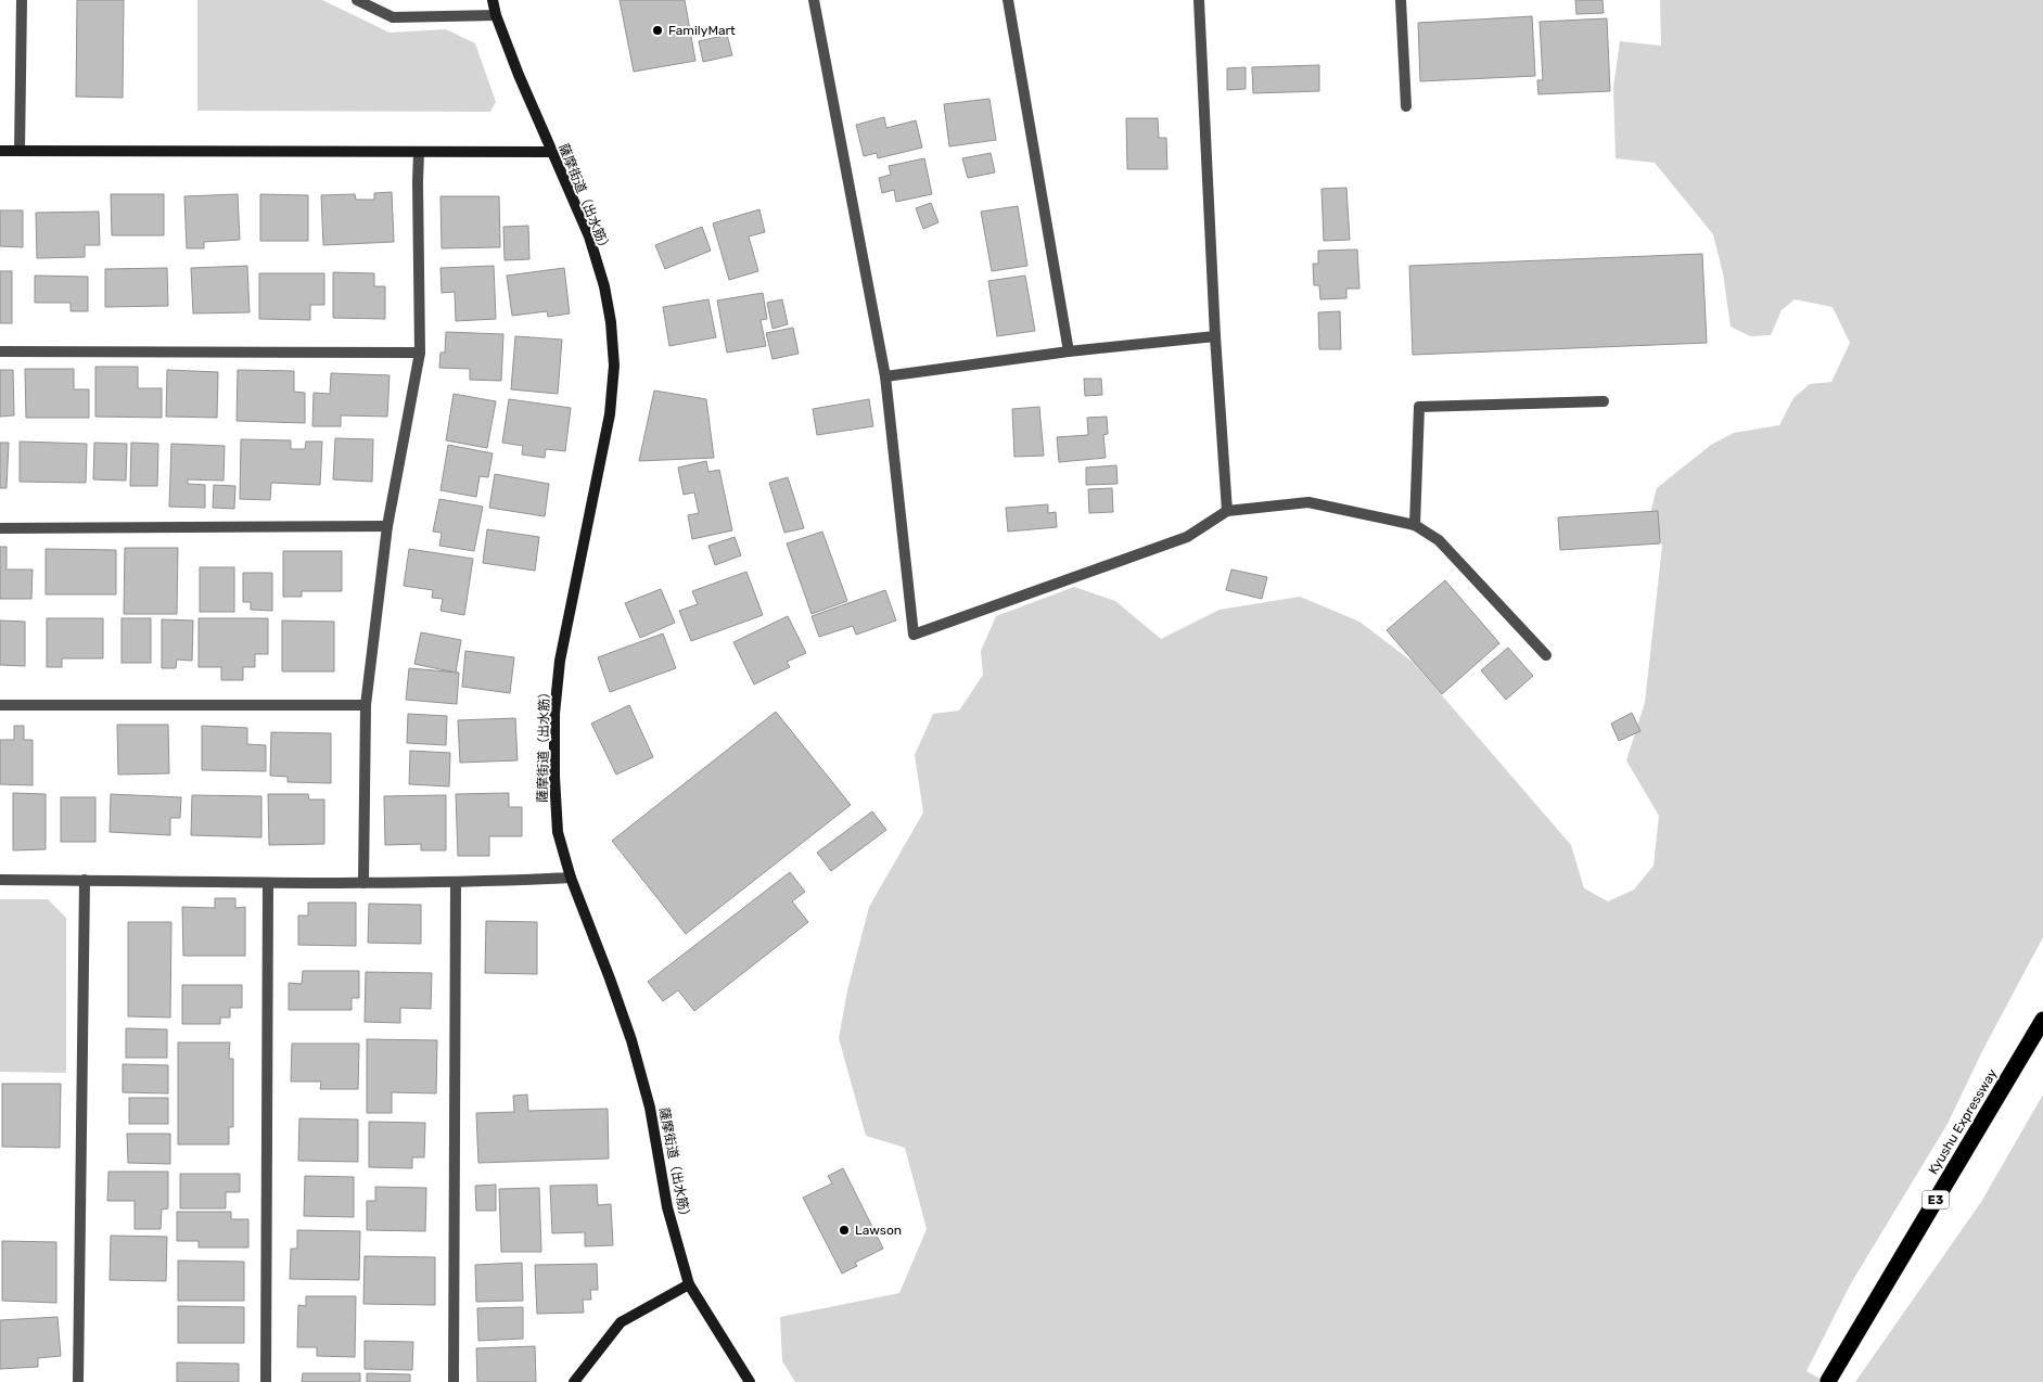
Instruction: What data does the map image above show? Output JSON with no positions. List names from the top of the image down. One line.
{"streets":{"highway":["Kyushu Expressway","E3"],"street":["薩摩街道（出水筋）"]},"places":["FamilyMart","Lawson"]}
